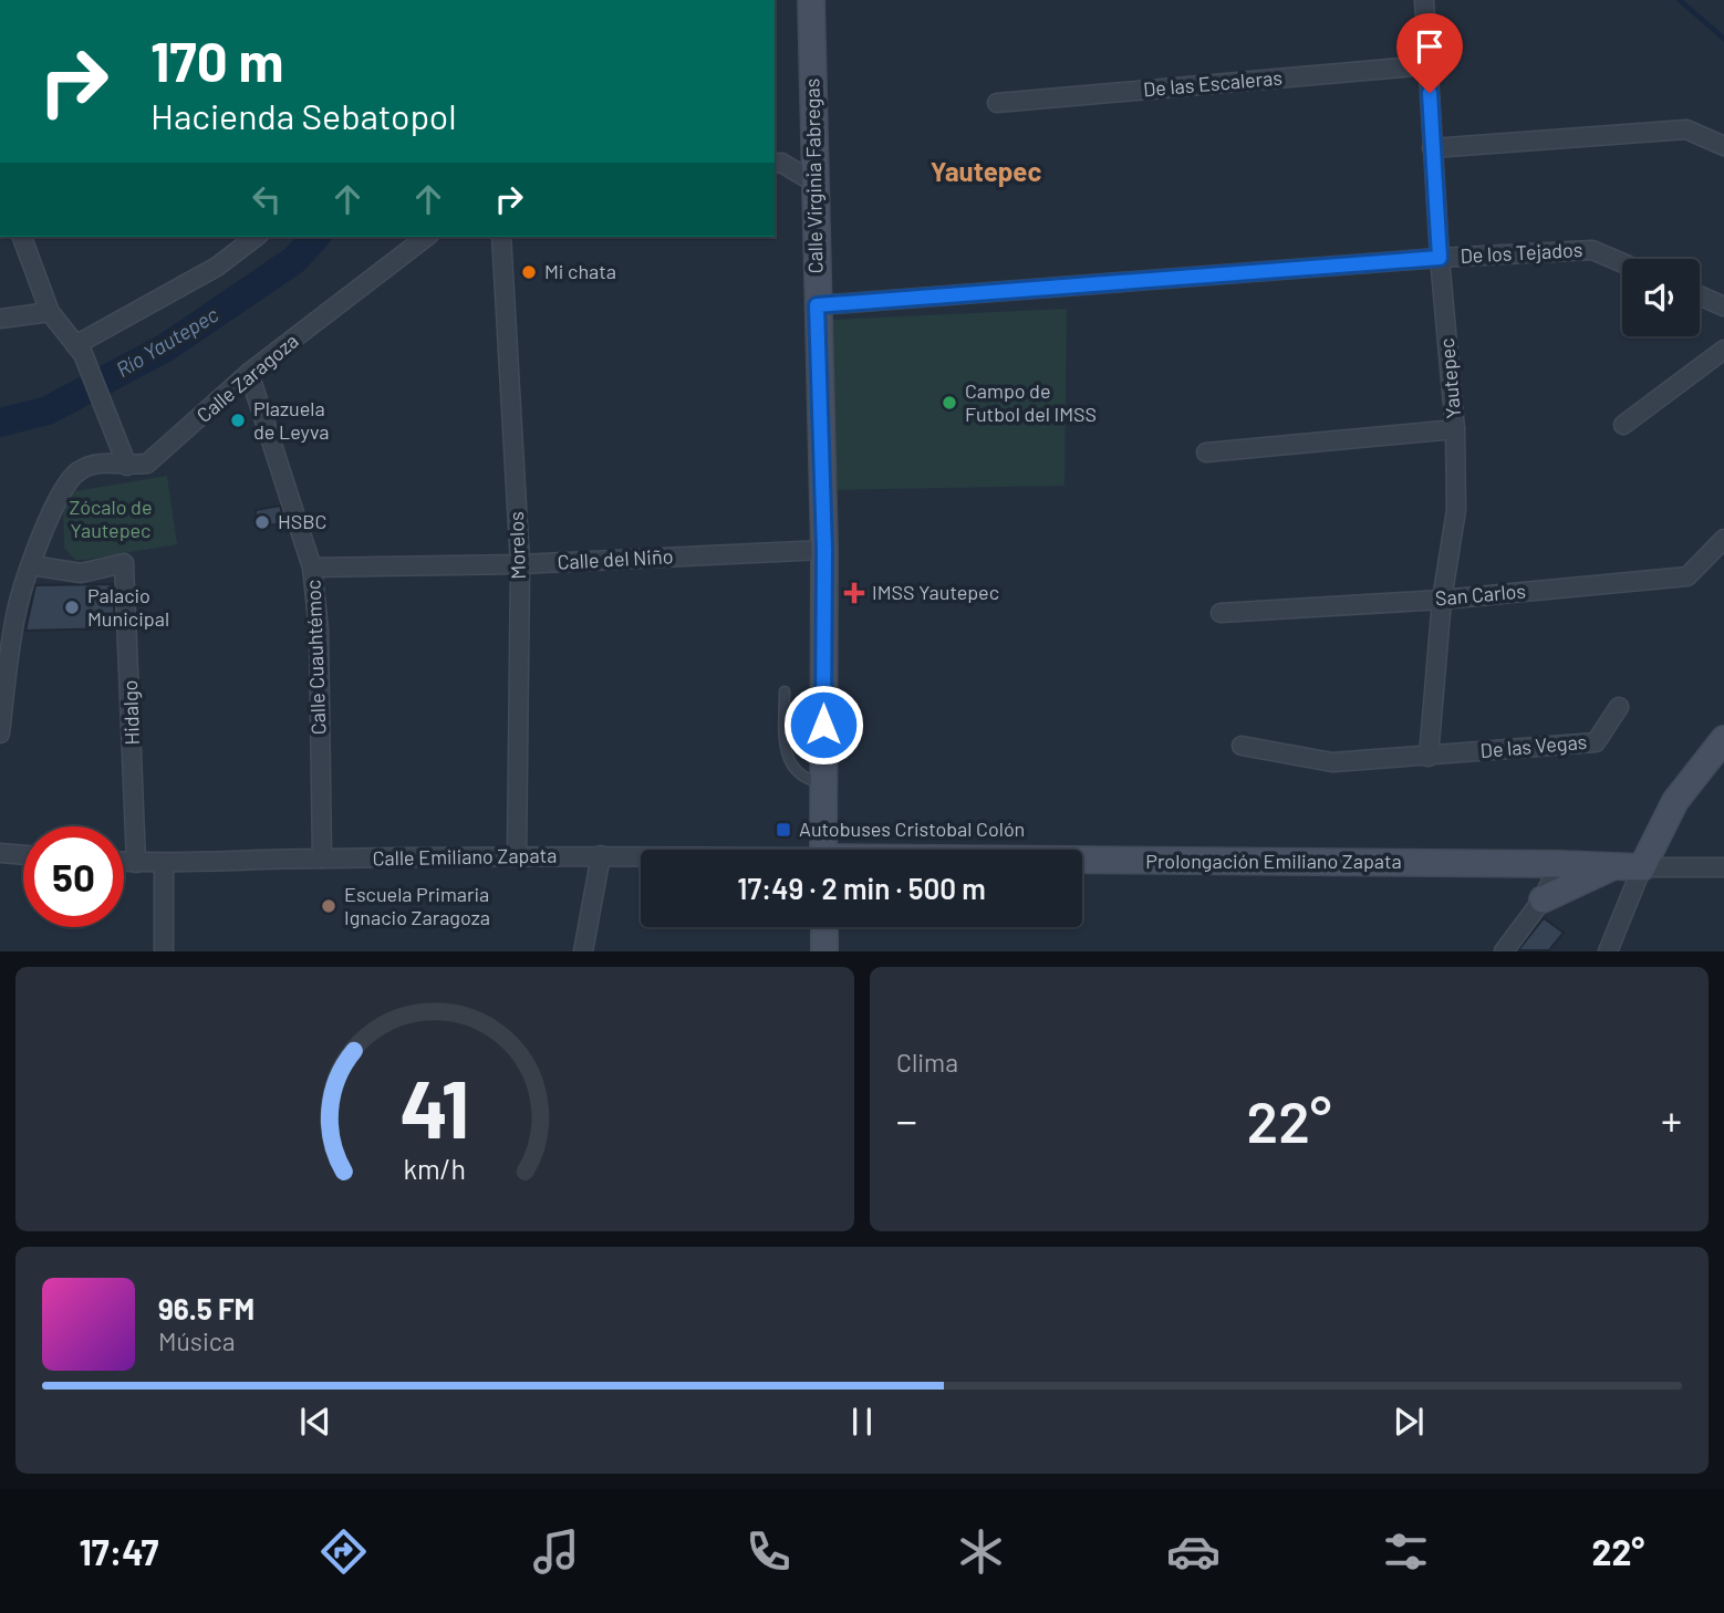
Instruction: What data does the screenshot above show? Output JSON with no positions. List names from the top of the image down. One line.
{"streets":{"street":["De las Escaleras","Calle Virginia Fabregas","De los Tejados","Calle Zaragoza","Yautepec","Morelos","Calle del Niño","San Carlos","Calle Cuauhtémoc","Hidalgo","De las Vegas","Calle Emiliano Zapata","Prolongación Emiliano Zapata"]},"crossings":[["De las Escaleras","Yautepec"],["Calle Virginia Fabregas","De los Tejados"],["Calle Virginia Fabregas","Calle del Niño"],["De los Tejados","Yautepec"],["Calle Zaragoza","Calle Cuauhtémoc"],["Calle Zaragoza","Hidalgo"],["Yautepec","San Carlos"],["Yautepec","De las Vegas"],["Morelos","Calle del Niño"],["Morelos","Calle Emiliano Zapata"],["Calle del Niño","Calle Cuauhtémoc"],["Calle Cuauhtémoc","Calle Emiliano Zapata"],["Hidalgo","Calle Emiliano Zapata"]],"districts":["Yautepec"],"water":["Río Yautepec"],"parks":["Zócalo de Yautepec"],"places":{"other":["Mi chata","Campo de Futbol del IMSS","Plazuela de Leyva","HSBC","Palacio Municipal","Escuela Primaria Ignacio Zaragoza"],"health":["IMSS Yautepec"],"transit":["Autobuses Cristobal Colón"]},"page":{"turn":["170 m","Hacienda Sebatopol"],"limit":"50","trip":"17:49 · 2 min · 500 m","tile":"Clima","heat":["−","22°","+"],"song":["96.5 FM","Música"],"tabs":["17:47","22°"],"gauge":["41","km/h"]}}
